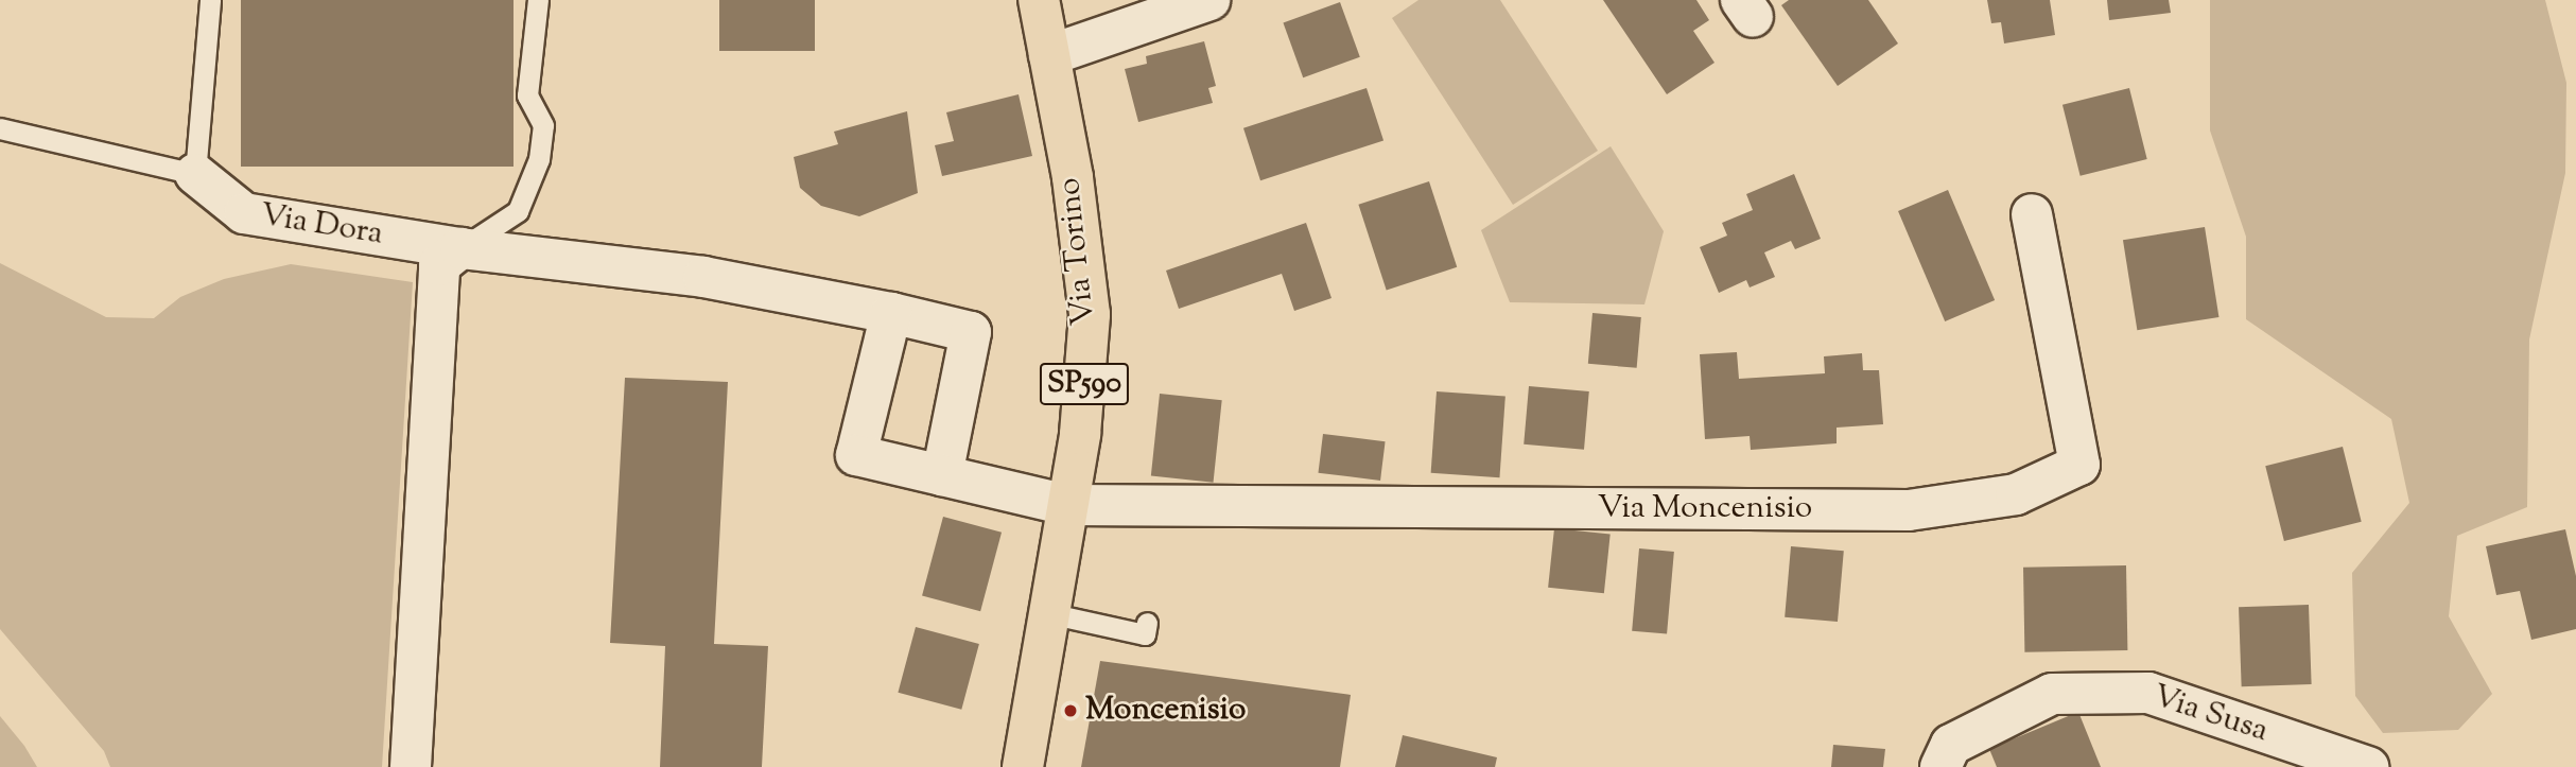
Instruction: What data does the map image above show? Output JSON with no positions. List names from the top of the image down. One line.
{"streets":{"main road":["Via Torino","SP590"],"street":["Via Dora","Via Moncenisio","Via Susa"]},"crossings":[["Via Torino","Via Moncenisio"]],"places":["Moncenisio"]}
